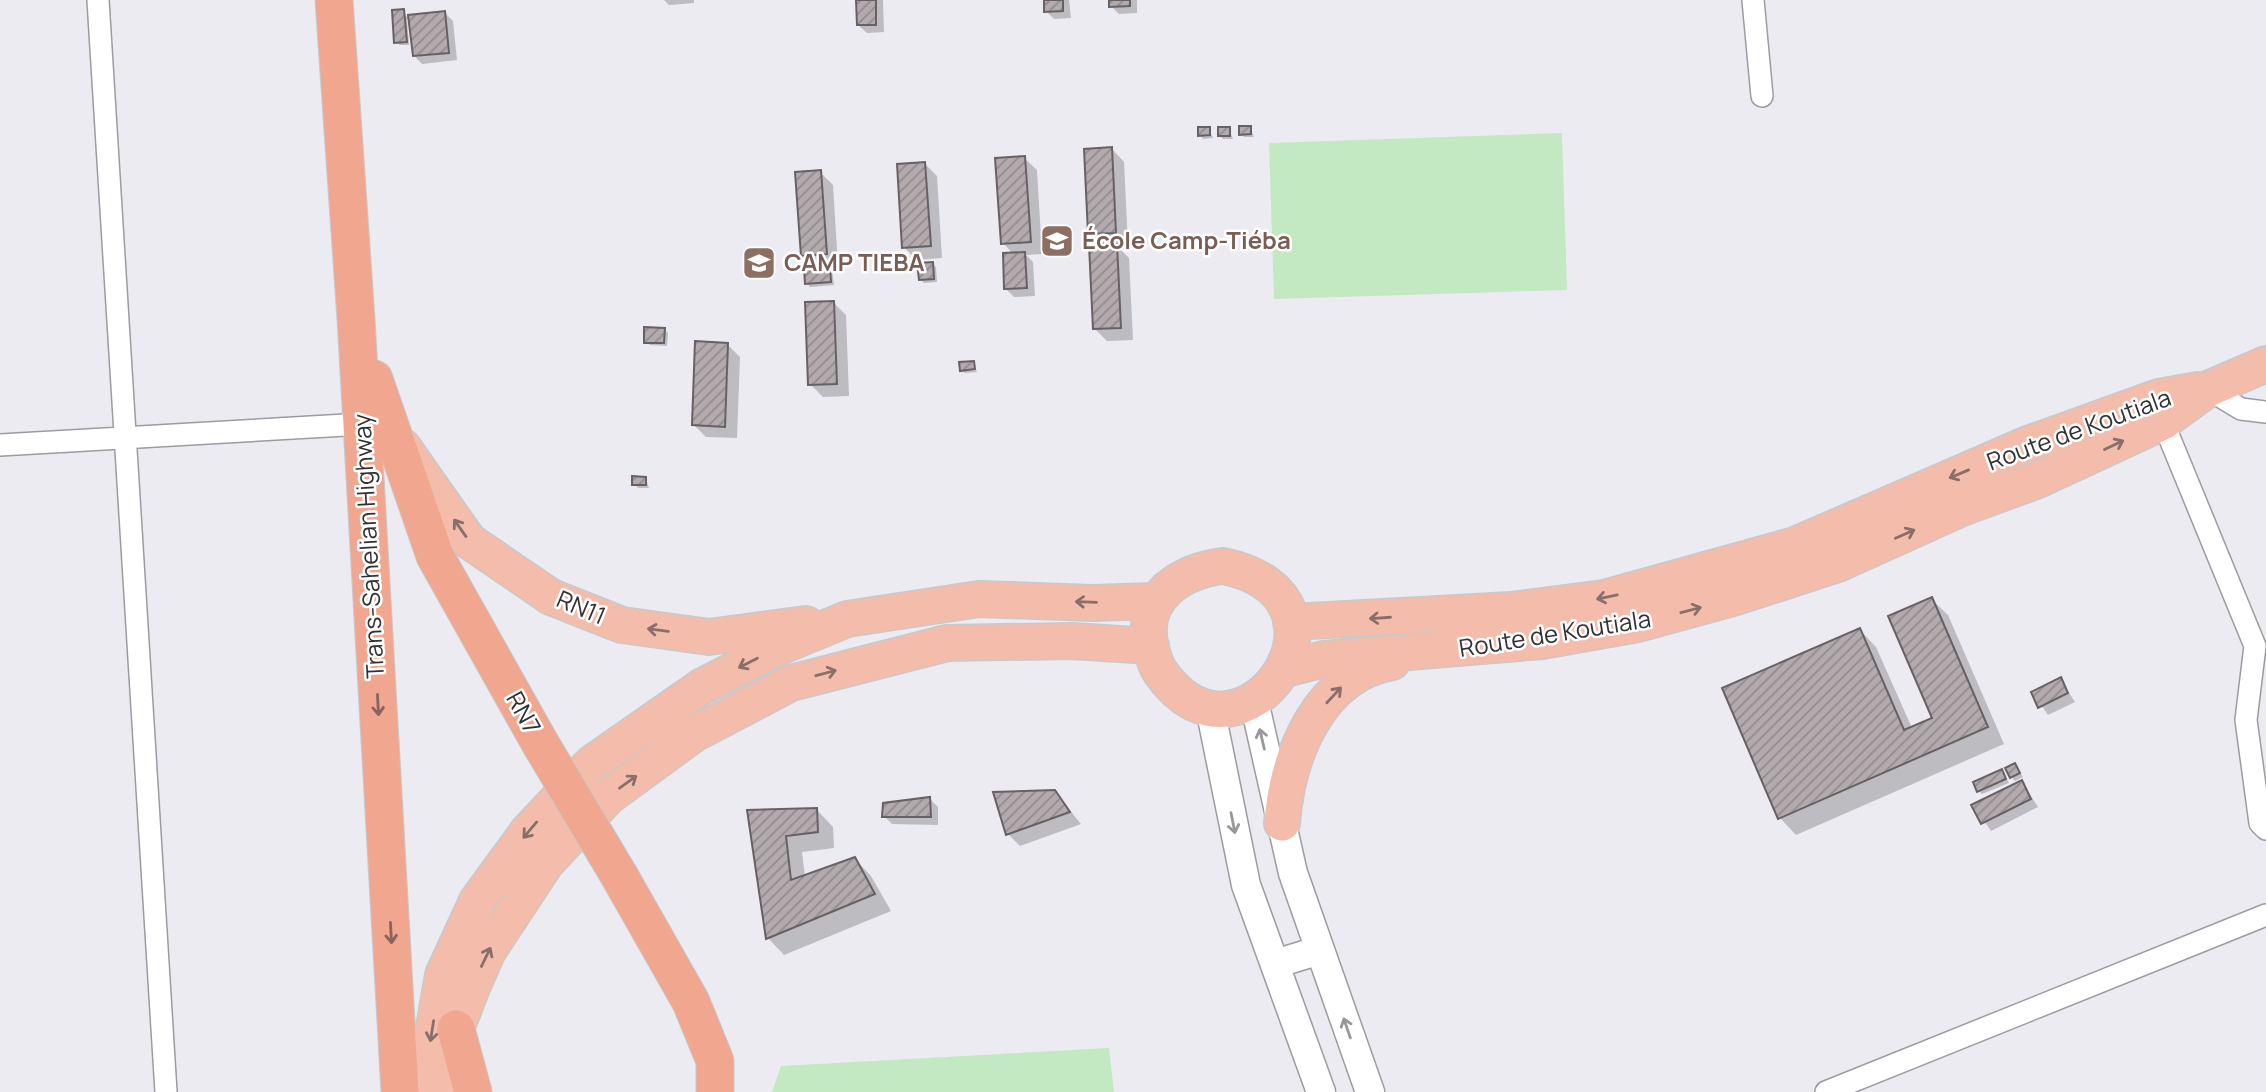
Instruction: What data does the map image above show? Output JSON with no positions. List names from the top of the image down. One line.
{"streets":{"highway":["Trans-Sahelian Highway","RN7"],"main road":["Route de Koutiala","RN11"]},"crossings":[["Route de Koutiala","RN11"],["Trans-Sahelian Highway","RN11"],["Trans-Sahelian Highway","RN7"],["RN11","RN7"]],"one_way":["Trans-Sahelian Highway","RN11"],"places":{"school or university":["École Camp-Tiéba","CAMP TIEBA"]}}
